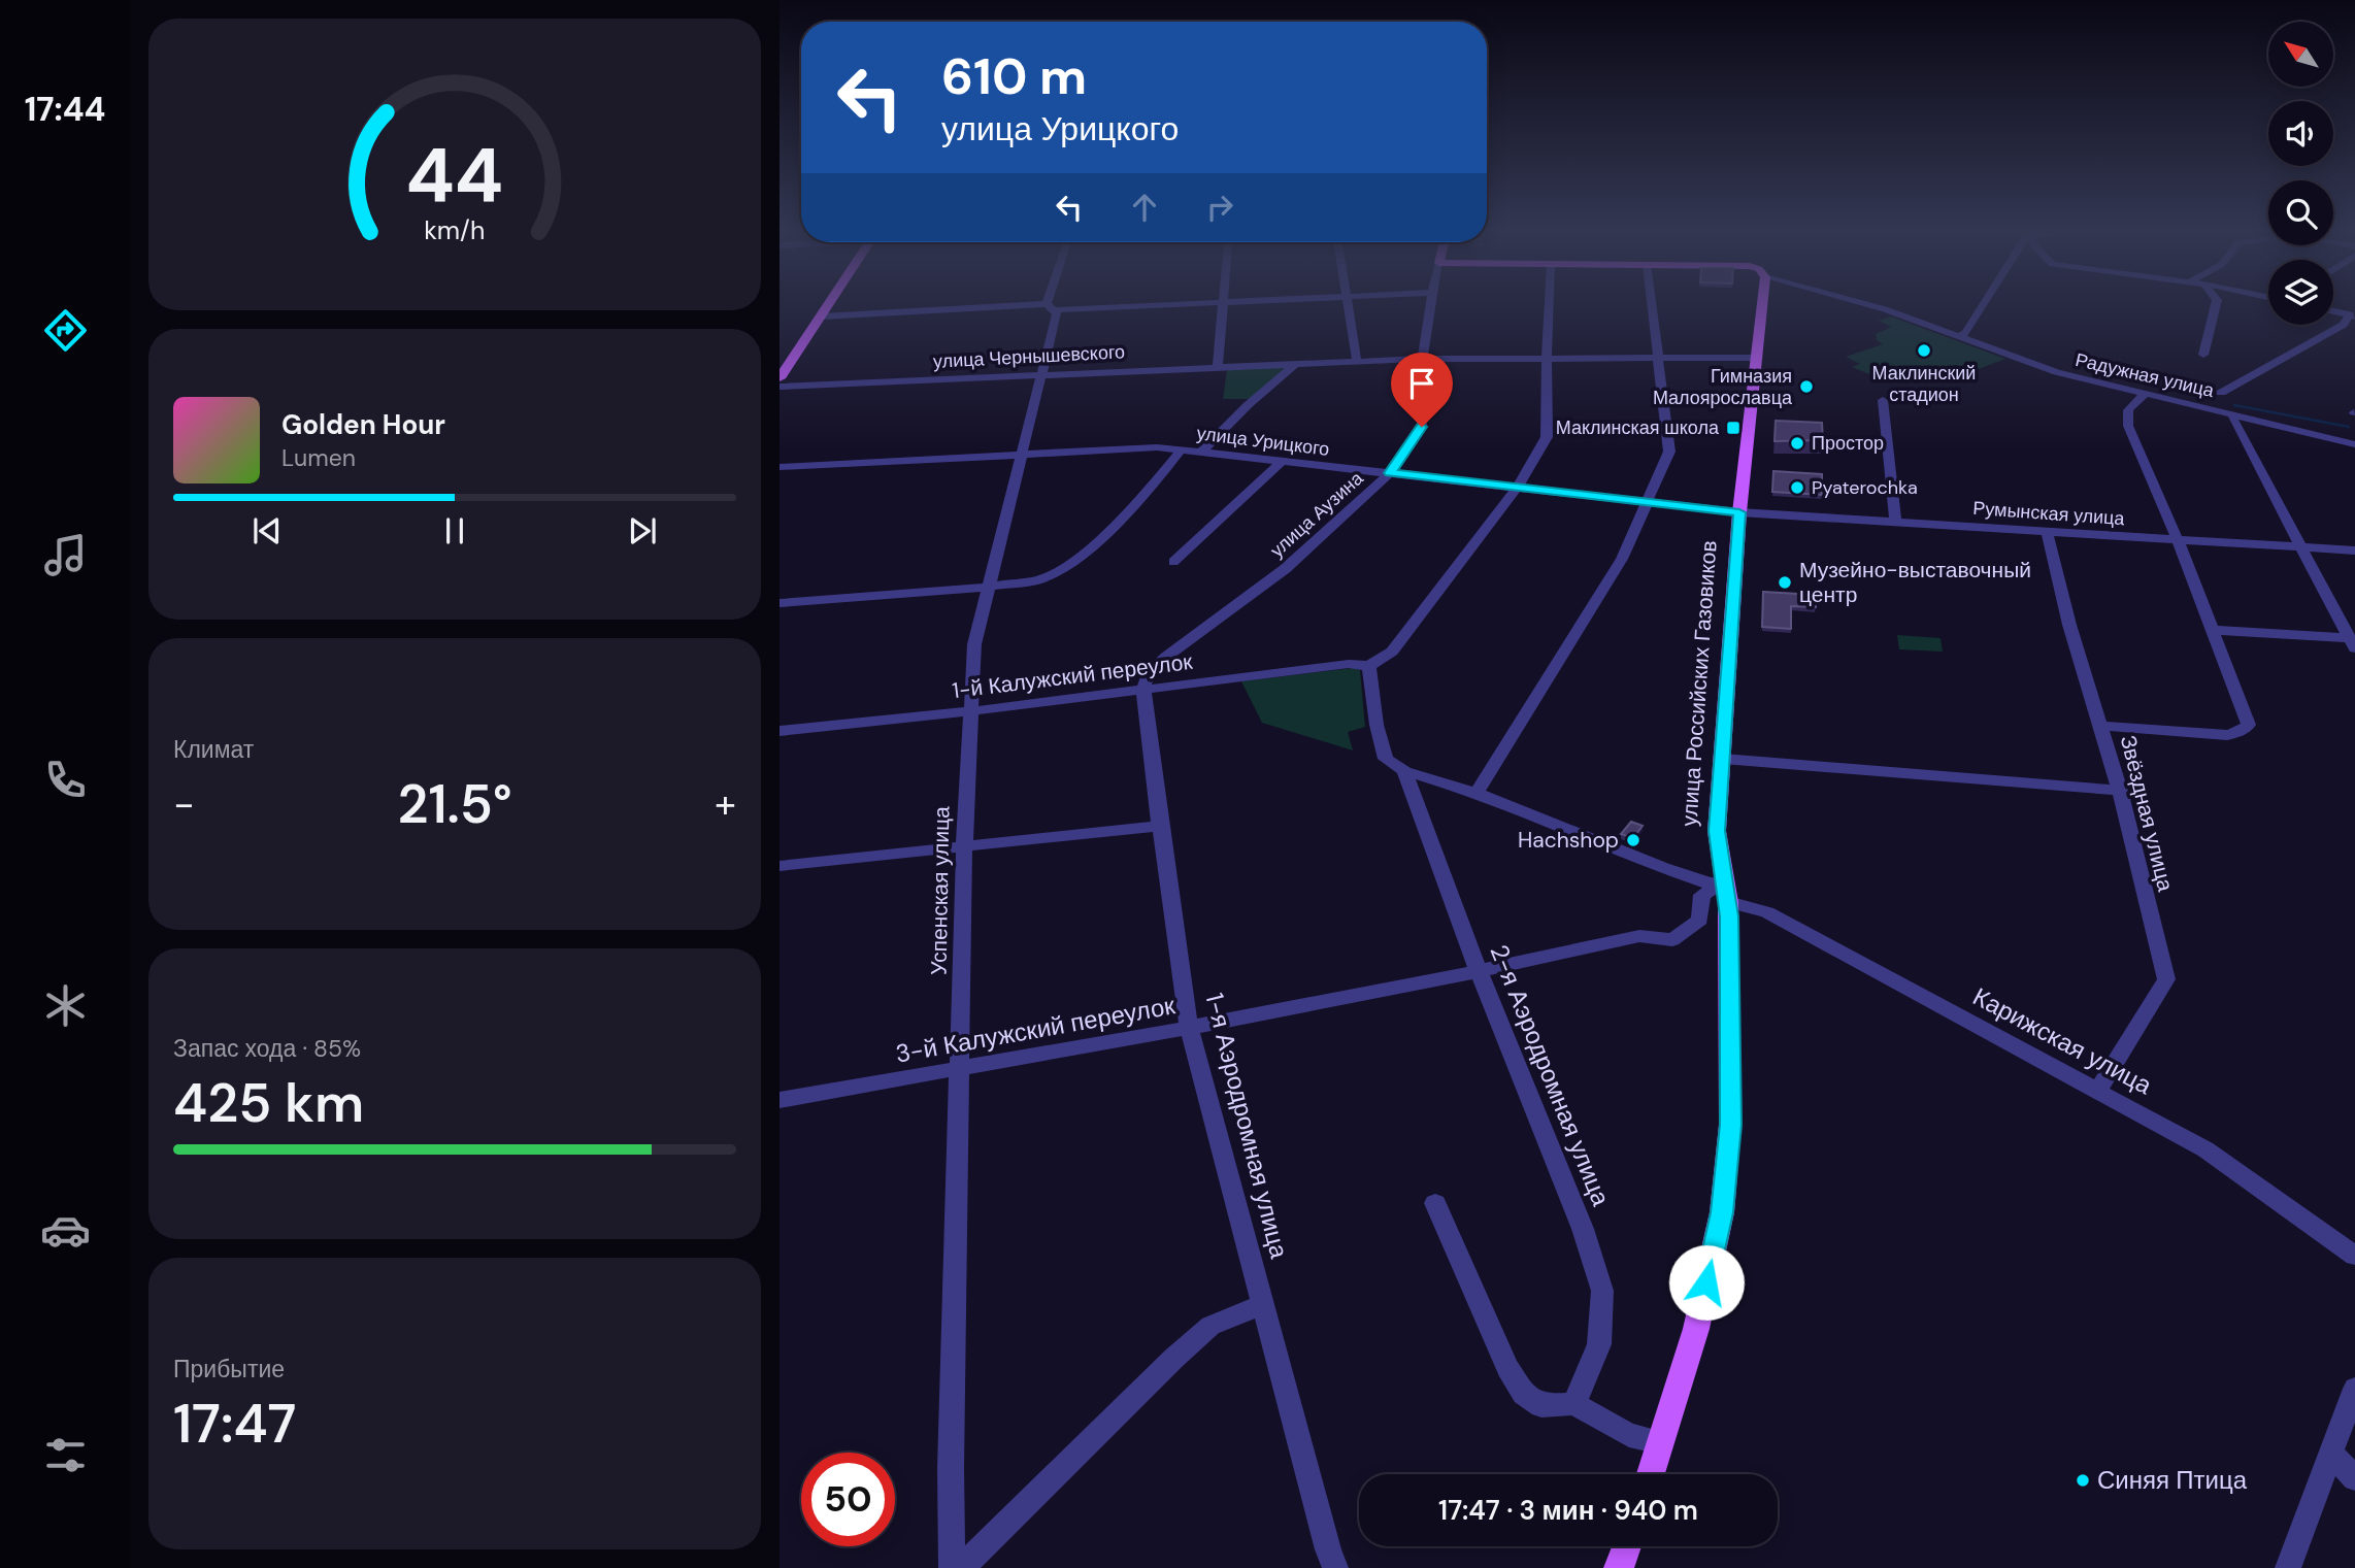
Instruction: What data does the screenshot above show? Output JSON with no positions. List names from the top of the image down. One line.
{"streets":{"main road":["улица Российских Газовиков"],"street":["улица Чернышевского","Радужная улица","улица Урицкого","Румынская улица","улица Аузина","1-й Калужский переулок","Звёздная улица","Успенская улица","3-й Калужский переулок","Карижская улица","2-я Аэродромная улица","1-я Аэродромная улица"]},"crossings":[["улица Чернышевского","улица Аузина"],["улица Чернышевского","улица Российских Газовиков"],["улица Чернышевского","Успенская улица"],["улица Урицкого","Румынская улица"],["улица Урицкого","улица Аузина"],["улица Урицкого","улица Российских Газовиков"],["улица Урицкого","Успенская улица"],["Румынская улица","улица Российских Газовиков"],["Румынская улица","Звёздная улица"],["улица Аузина","1-й Калужский переулок"],["улица Аузина","1-я Аэродромная улица"],["1-й Калужский переулок","Успенская улица"],["1-й Калужский переулок","1-я Аэродромная улица"],["улица Российских Газовиков","3-й Калужский переулок"],["улица Российских Газовиков","Карижская улица"],["Звёздная улица","Карижская улица"],["Успенская улица","3-й Калужский переулок"],["3-й Калужский переулок","Карижская улица"],["3-й Калужский переулок","2-я Аэродромная улица"],["3-й Калужский переулок","1-я Аэродромная улица"],["Карижская улица","2-я Аэродромная улица"]],"places":{"other":["Маклинский стадион","Гимназия Малоярославца","Простор","Pyaterochka","Музейно-выставочный центр","Hachshop","Синяя Птица"],"transit":["Маклинская школа"]},"north":"top left","page":{"tabs":"17:44","turn":["610 m","улица Урицкого"],"song":["Golden Hour","Lumen"],"tile":["Климат",["Запас хода · 85%","425 km"],["Прибытие","17:47"]],"heat":["−","21.5°","+"],"limit":"50","trip":"17:47 · 3 мин · 940 m","gauge":["44","km/h"]}}
